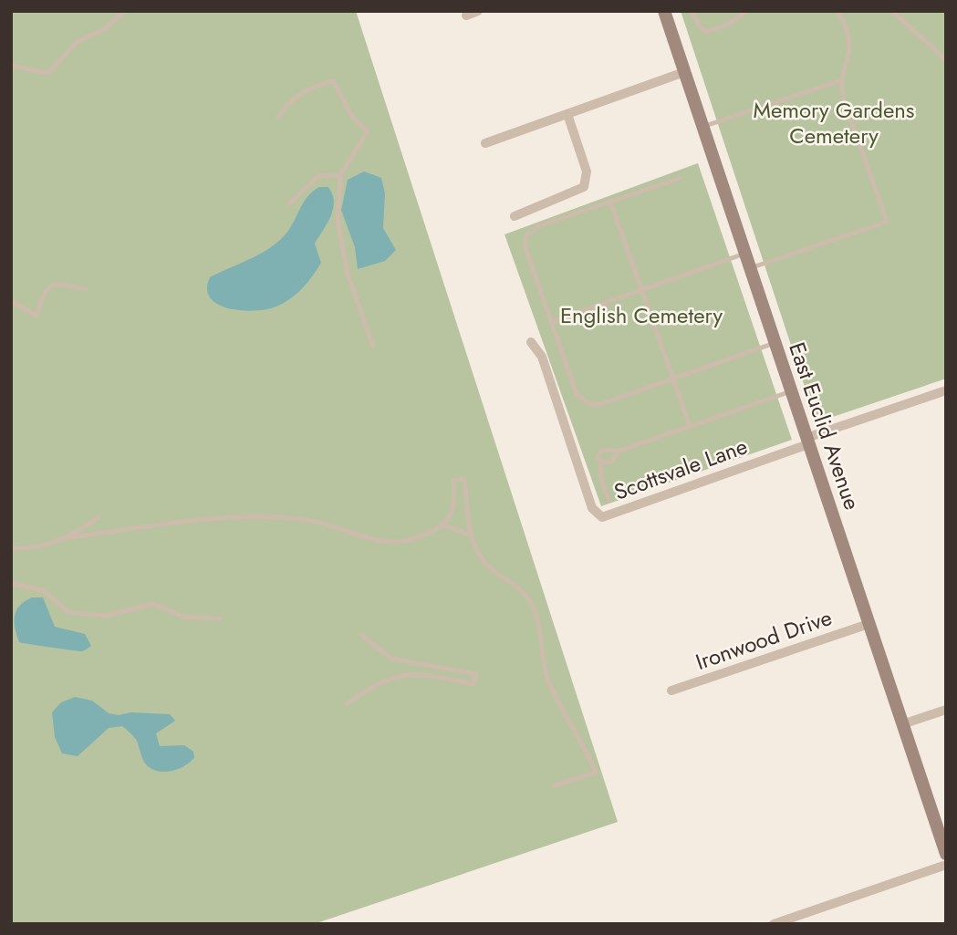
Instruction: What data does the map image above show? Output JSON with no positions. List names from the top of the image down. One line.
{"streets":{"main road":["East Euclid Avenue"],"street":["Scottsvale Lane","Ironwood Drive"]},"crossings":[["East Euclid Avenue","Scottsvale Lane"],["East Euclid Avenue","Ironwood Drive"]],"parks":["Memory Gardens Cemetery","English Cemetery"]}
